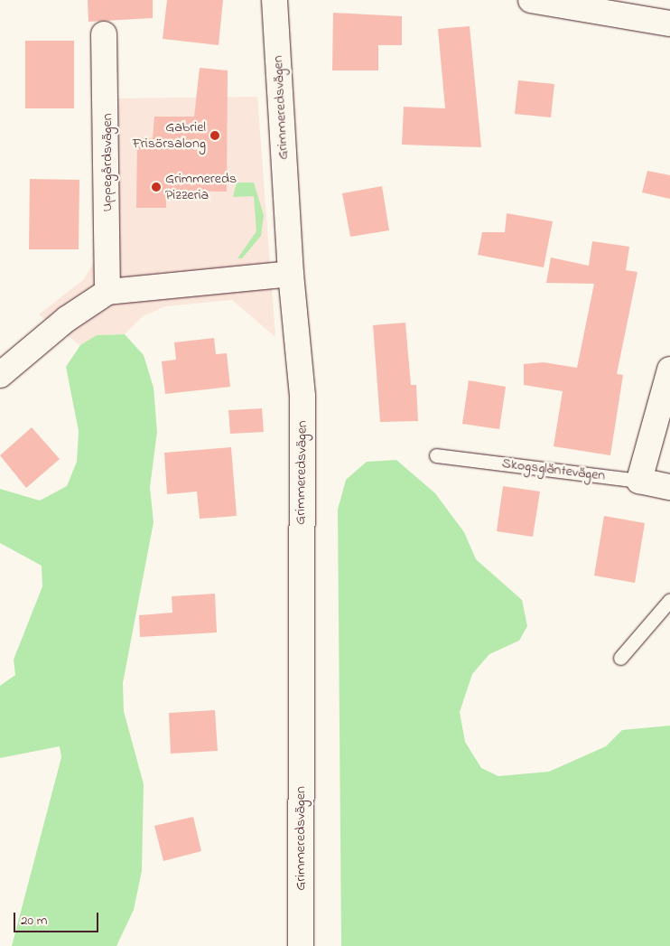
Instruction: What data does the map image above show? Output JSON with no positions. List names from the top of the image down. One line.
{"streets":{"street":["Grimmeredsvägen","Uppegårdsvägen","Skogsgläntevägen"]},"places":["Gabriel Frisörsalong","Grimmereds Pizzeria"],"scale_bar":"20 m"}
